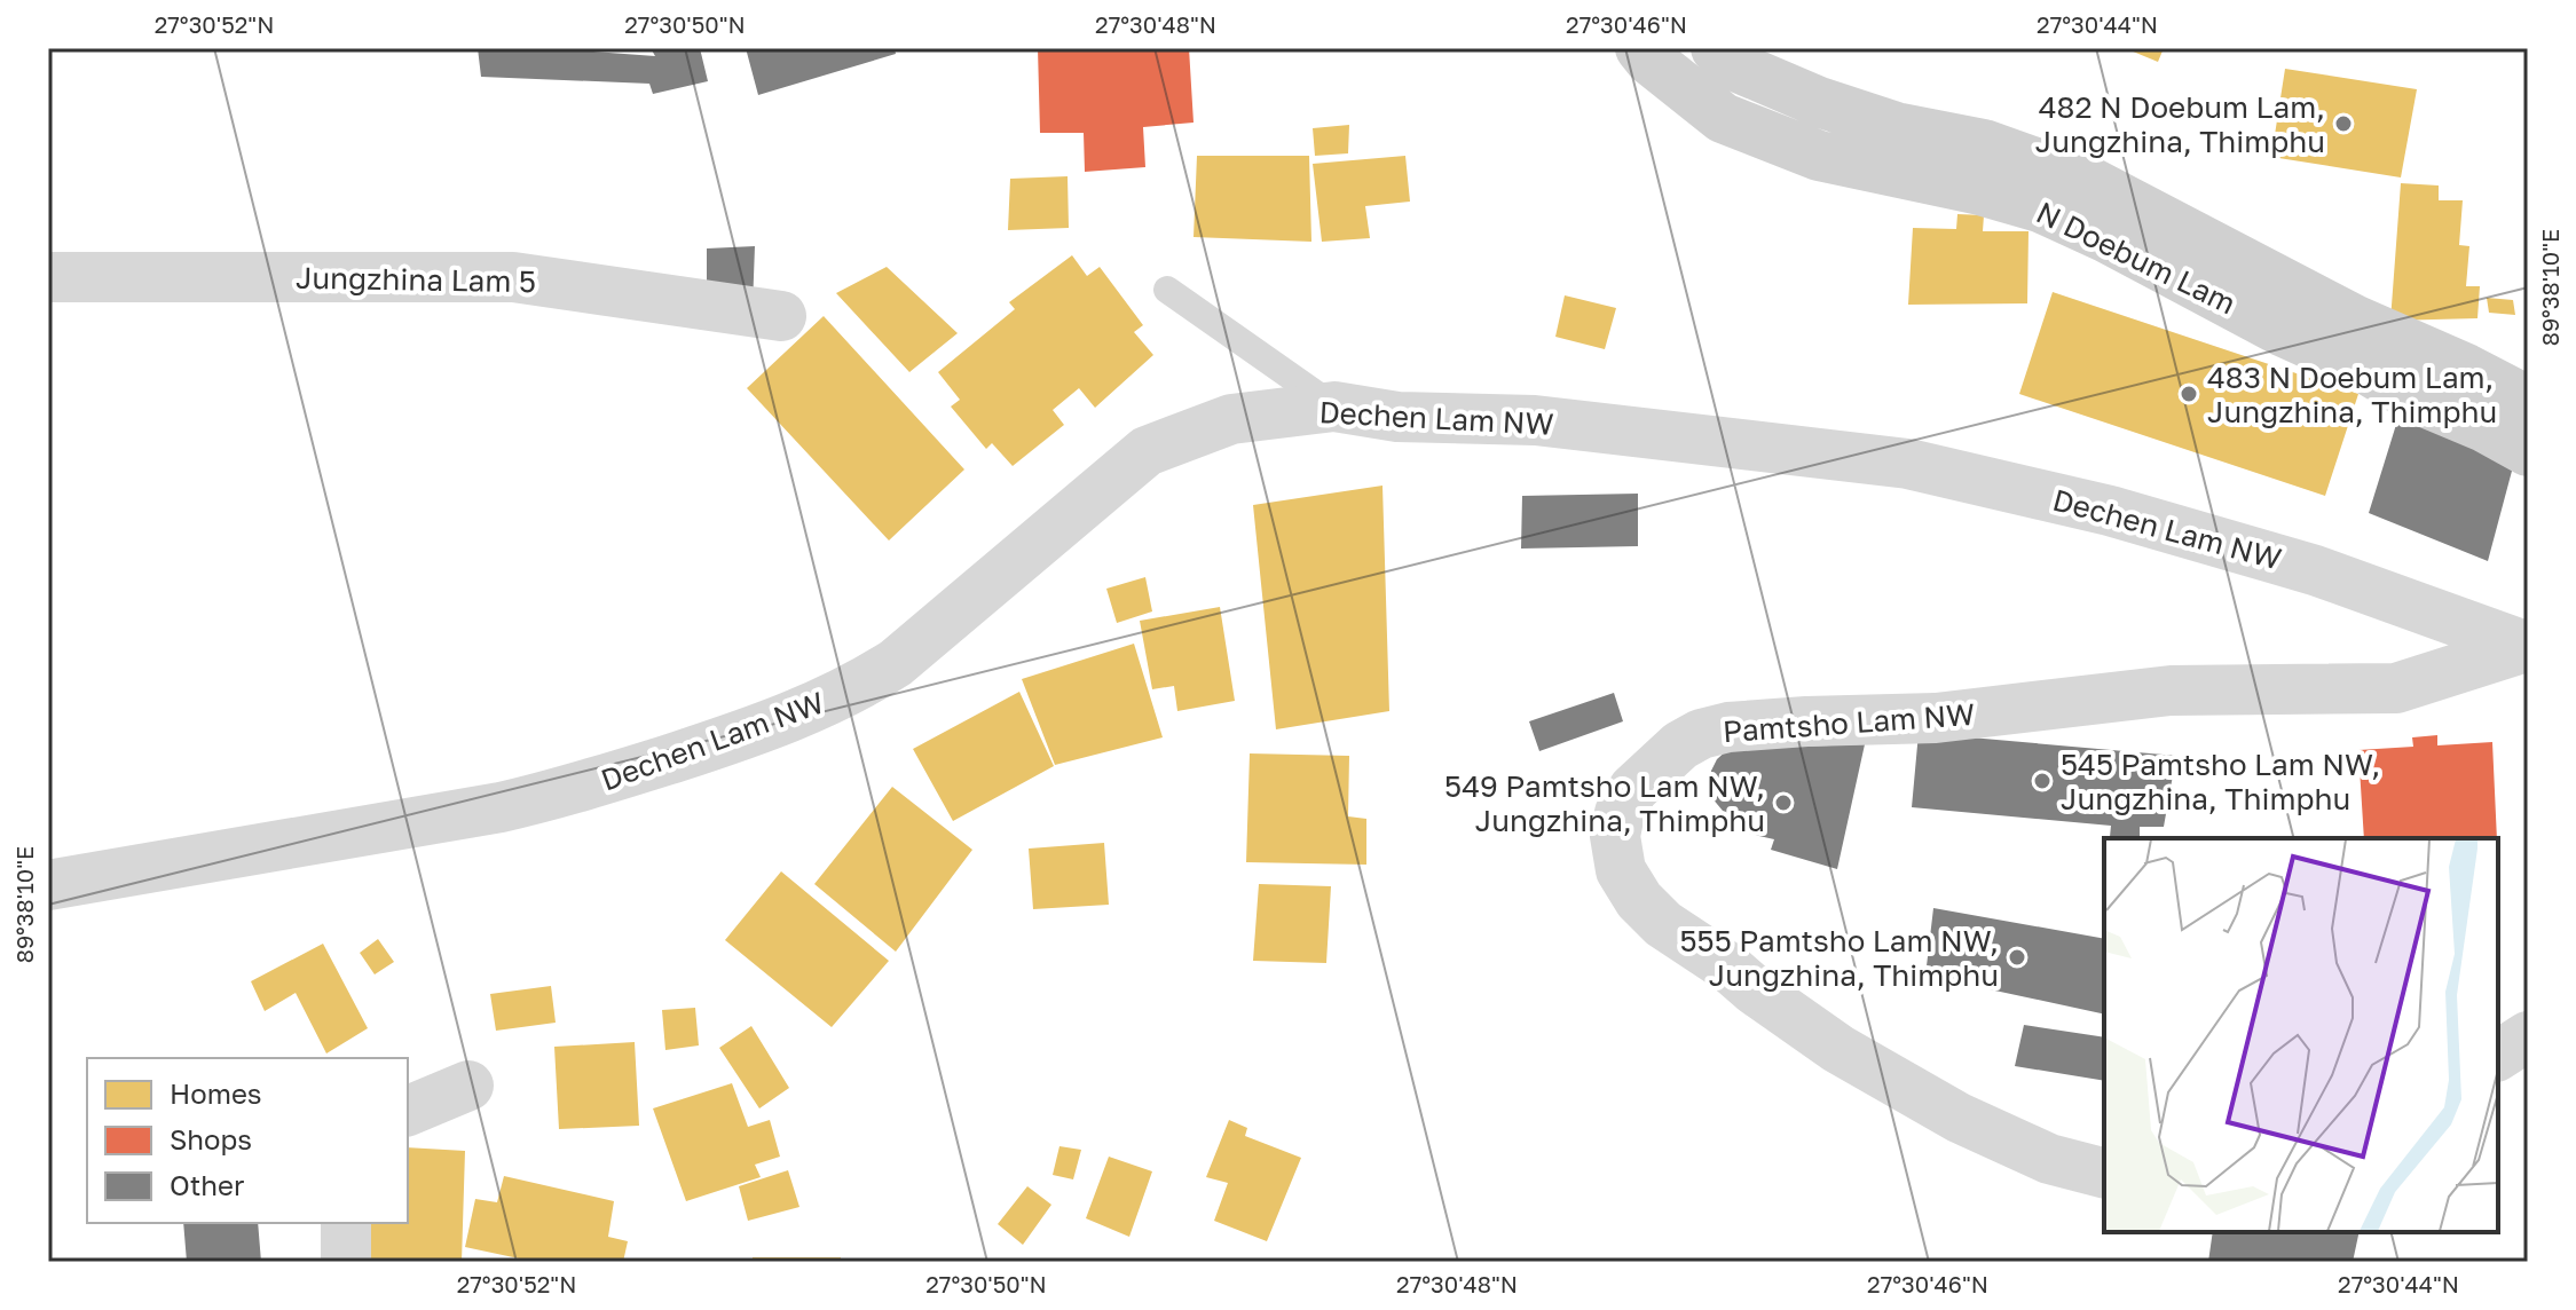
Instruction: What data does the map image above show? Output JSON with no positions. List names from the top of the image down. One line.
{"streets":{"main road":["N Doebum Lam"],"street":["Jungzhina Lam 5","Dechen Lam NW","Pamtsho Lam NW"]},"crossings":[["Dechen Lam NW","Pamtsho Lam NW"]],"places":["482 N Doebum Lam, Jungzhina, Thimphu","483 N Doebum Lam, Jungzhina, Thimphu","545 Pamtsho Lam NW, Jungzhina, Thimphu","549 Pamtsho Lam NW, Jungzhina, Thimphu","555 Pamtsho Lam NW, Jungzhina, Thimphu"],"legend":["Homes","Shops","Other"],"coordinates":["27°30'52\"N","27°30'50\"N","27°30'48\"N","27°30'46\"N","27°30'44\"N","89°38'10\"E"]}
